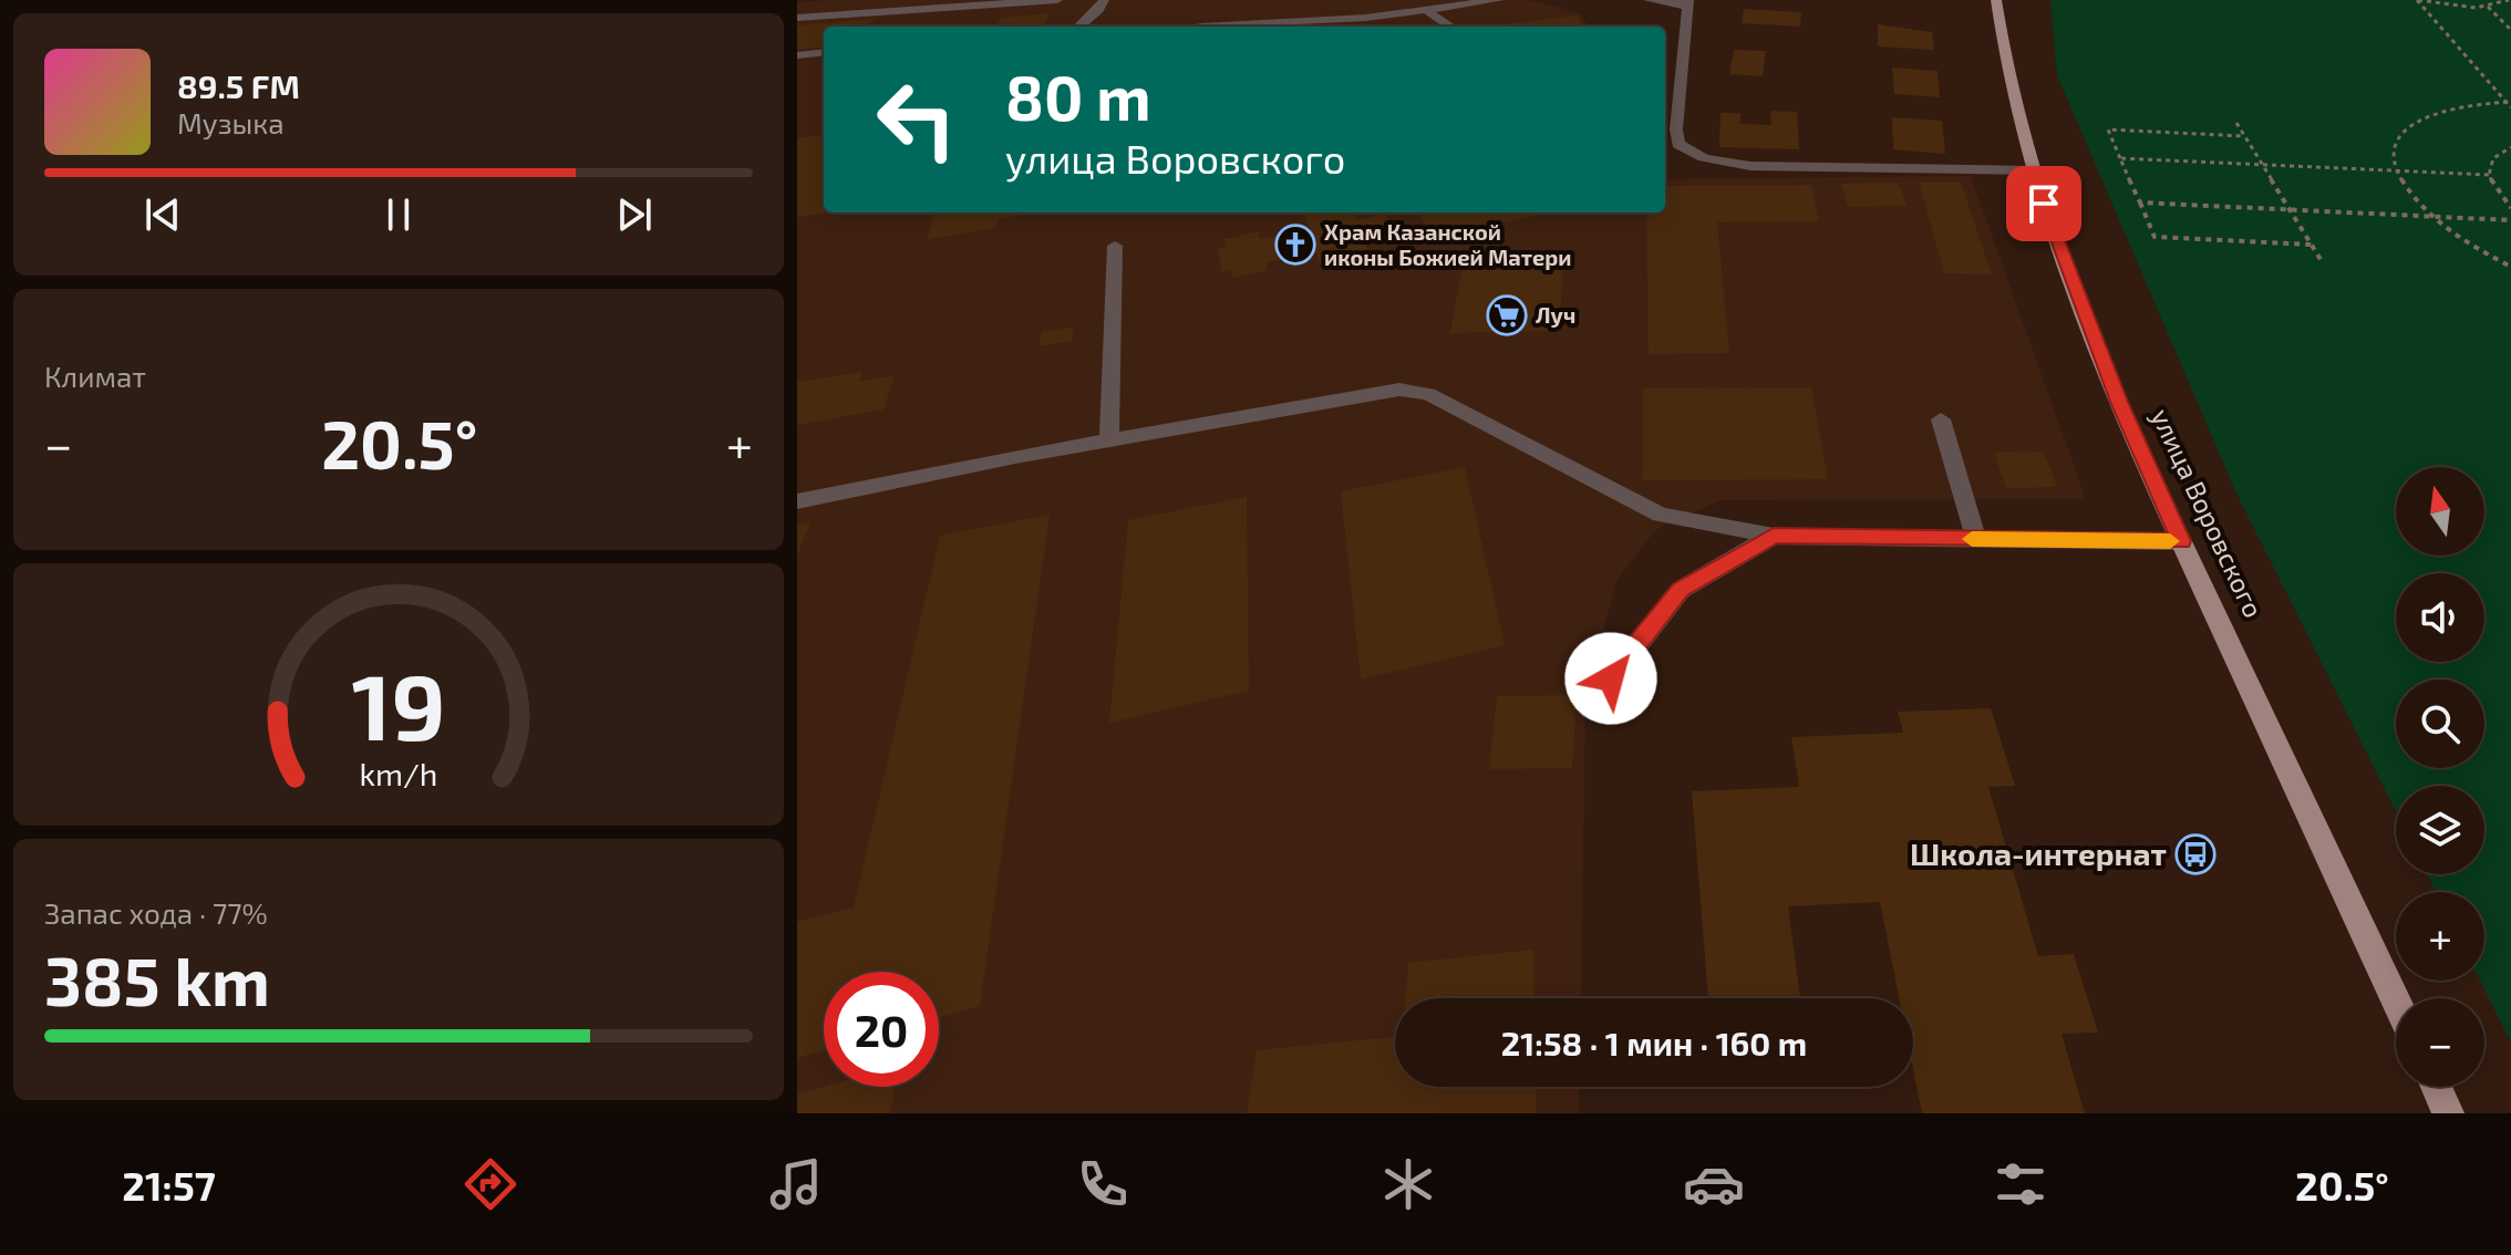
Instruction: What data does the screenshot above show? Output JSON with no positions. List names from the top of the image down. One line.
{"streets":{"main road":["улица Воровского"]},"places":{"church":["Храм Казанской иконы Божией Матери"],"supermarket":["Луч"],"bus stop":["Школа-интернат"]},"north":"top","page":{"turn":["80 m","улица Воровского"],"song":["89.5 FM","Музыка"],"tile":["Климат",["Запас хода · 77%","385 km"]],"heat":["−","20.5°","+"],"map_buttons":["+","−"],"limit":"20","trip":"21:58 · 1 мин · 160 m","tabs":["21:57","20.5°"],"gauge":["19","km/h"]}}
